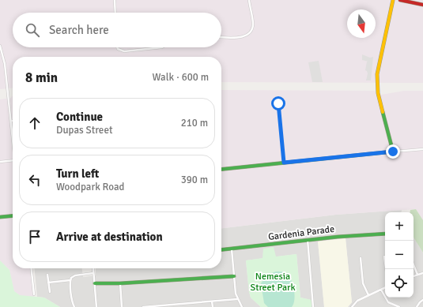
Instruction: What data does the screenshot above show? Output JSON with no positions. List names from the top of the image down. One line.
{"streets":{"street":["Gardenia Parade"]},"parks":["Nemesia Street Park"],"north":"bottom","page":{"search":"Search here","heading":["8 min","Walk · 600 m"],"list":[["Continue","Dupas Street","210 m"],["Turn left","Woodpark Road","390 m"],"Arrive at destination"],"map_buttons":["+","−"]}}
